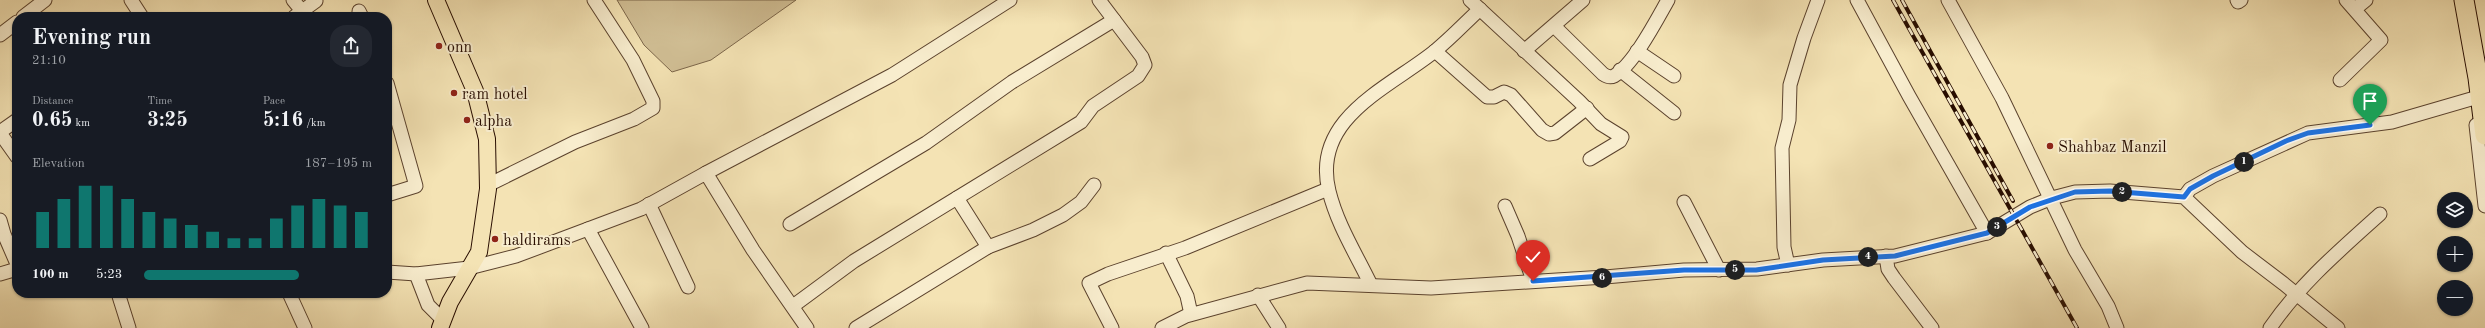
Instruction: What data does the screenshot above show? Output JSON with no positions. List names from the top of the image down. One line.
{"places":["onn","ram hotel","alpha","Shahbaz Manzil","haldirams"],"page":{"heading":["Evening run","21:10"],"stats":[["Distance","0.65 km"],["Time","3:25"],["Pace","5:16 /km"]],"chart":["Elevation","187–195 m"],"pins":["1","2","3","4","5","6"],"map_buttons":["+","−"],"list":[{"name":"100 m","note":"5:23"}]}}
